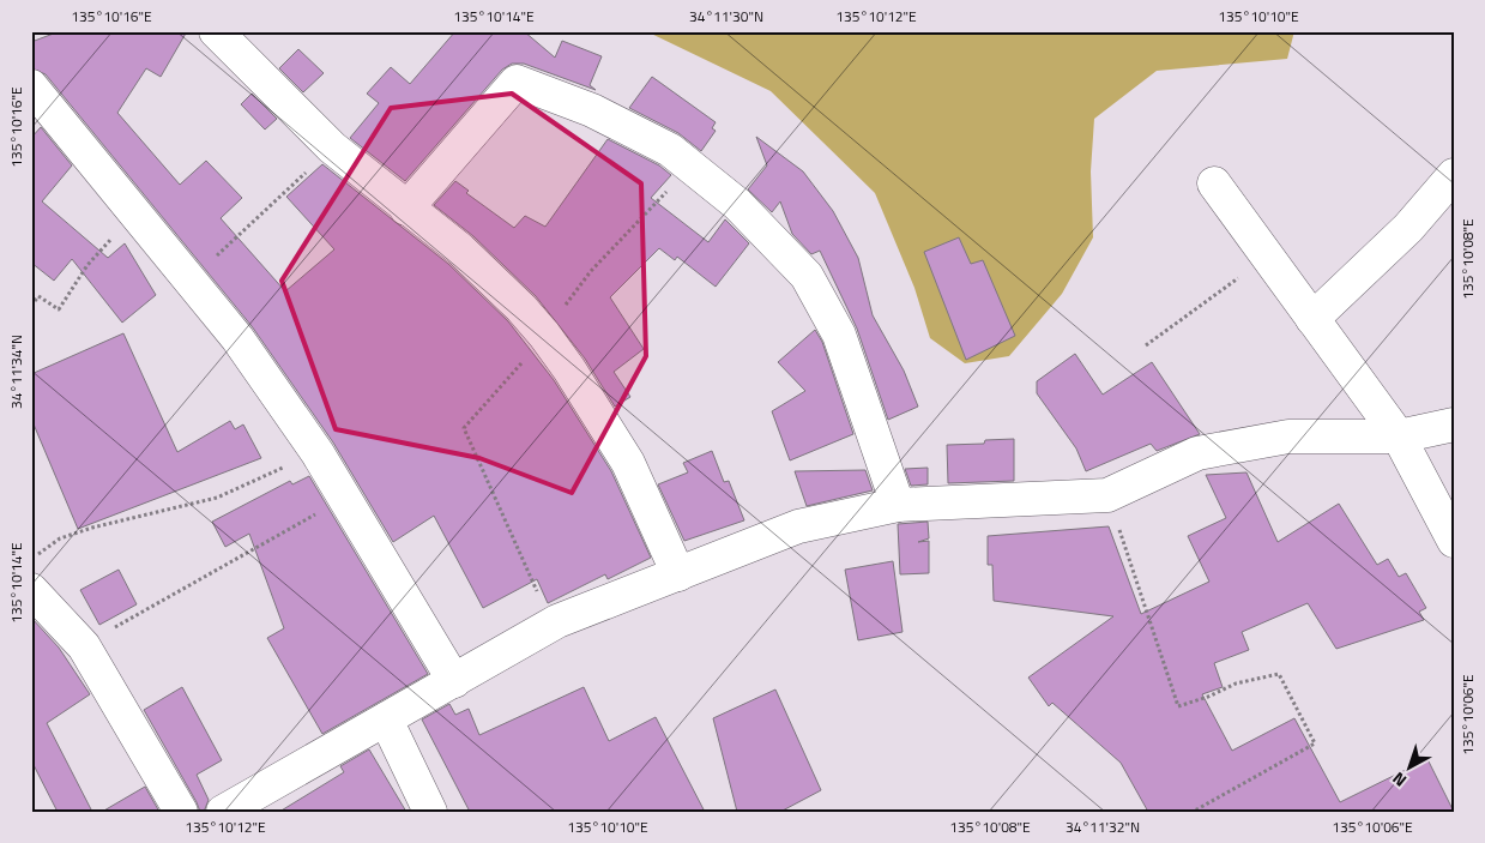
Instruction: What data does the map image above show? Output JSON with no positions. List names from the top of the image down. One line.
{"north":"bottom left","coordinates":["135°10'16\"E","135°10'14\"E","34°11'30\"N","135°10'12\"E","135°10'10\"E","135°10'08\"E","34°11'34\"N","135°10'06\"E","34°11'32\"N"]}
